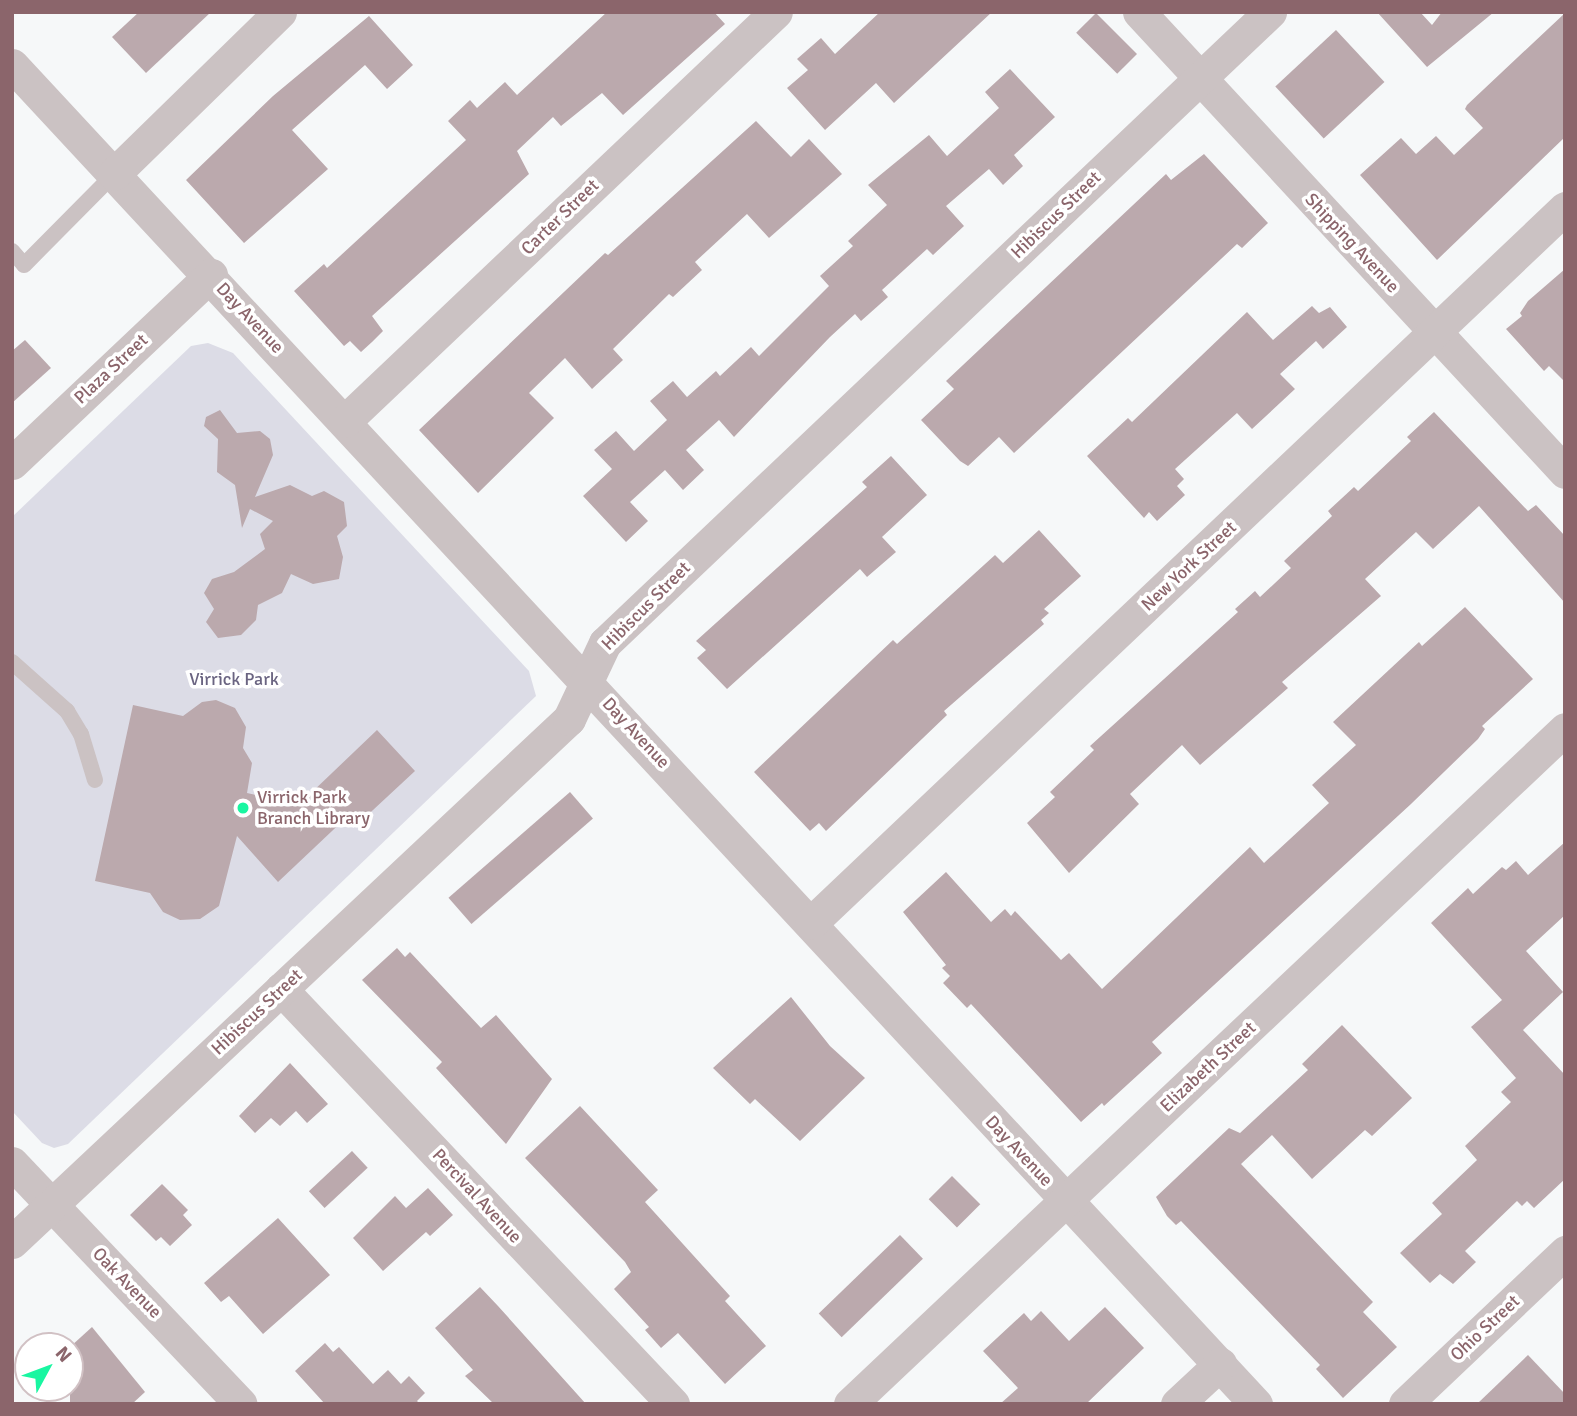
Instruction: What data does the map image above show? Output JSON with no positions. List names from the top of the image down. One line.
{"streets":{"street":["Hibiscus Street","Carter Street","Shipping Avenue","Day Avenue","Plaza Street","New York Street","Elizabeth Street","Percival Avenue","Oak Avenue","Ohio Street"]},"crossings":[["Hibiscus Street","Shipping Avenue"],["Hibiscus Street","Day Avenue"],["Hibiscus Street","Percival Avenue"],["Hibiscus Street","Oak Avenue"],["Carter Street","Day Avenue"],["Shipping Avenue","New York Street"],["Day Avenue","Plaza Street"],["Day Avenue","New York Street"],["Day Avenue","Elizabeth Street"]],"parks":["Virrick Park"],"places":["Virrick Park Branch Library"],"north":"top right"}
